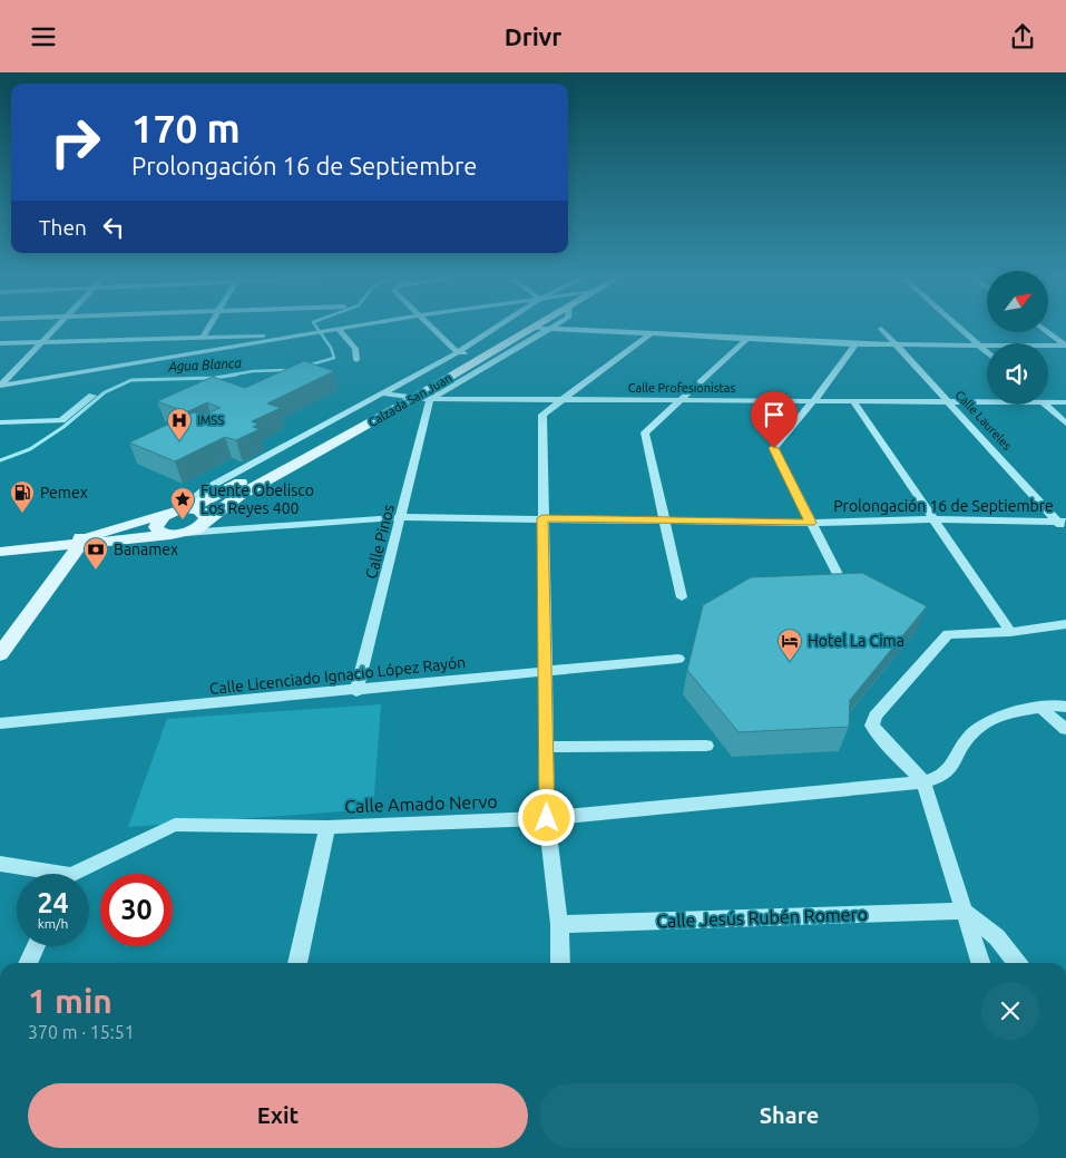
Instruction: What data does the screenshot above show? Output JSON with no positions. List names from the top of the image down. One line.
{"streets":{"main road":["Calzada San Juan"],"street":["Calle Profesionistas","Calle Laureles","Prolongación 16 de Septiembre","Calle Pinos","Calle Licenciado Ignacio López Rayón","Calle Amado Nervo","Calle Jesús Rubén Romero"]},"crossings":[["Calle Profesionistas","Calzada San Juan"],["Calle Profesionistas","Calle Laureles"],["Calle Profesionistas","Calle Pinos"],["Calzada San Juan","Prolongación 16 de Septiembre"],["Calle Laureles","Prolongación 16 de Septiembre"],["Prolongación 16 de Septiembre","Calle Pinos"],["Calle Pinos","Calle Licenciado Ignacio López Rayón"]],"water":["Agua Blanca"],"places":{"hospital":["IMSS"],"fuel station":["Pemex"],"place":["Fuente Obelisco Los Reyes 400"],"bank":["Banamex"],"hotel":["Hotel La Cima"]},"north":"top right","page":{"header":"Drivr","turn":["170 m","Prolongación 16 de Septiembre"],"then":"Then","speed":"24 km/h","limit":"30","heading":["1 min","370 m · 15:51"],"buttons":["Exit","Share"]}}
